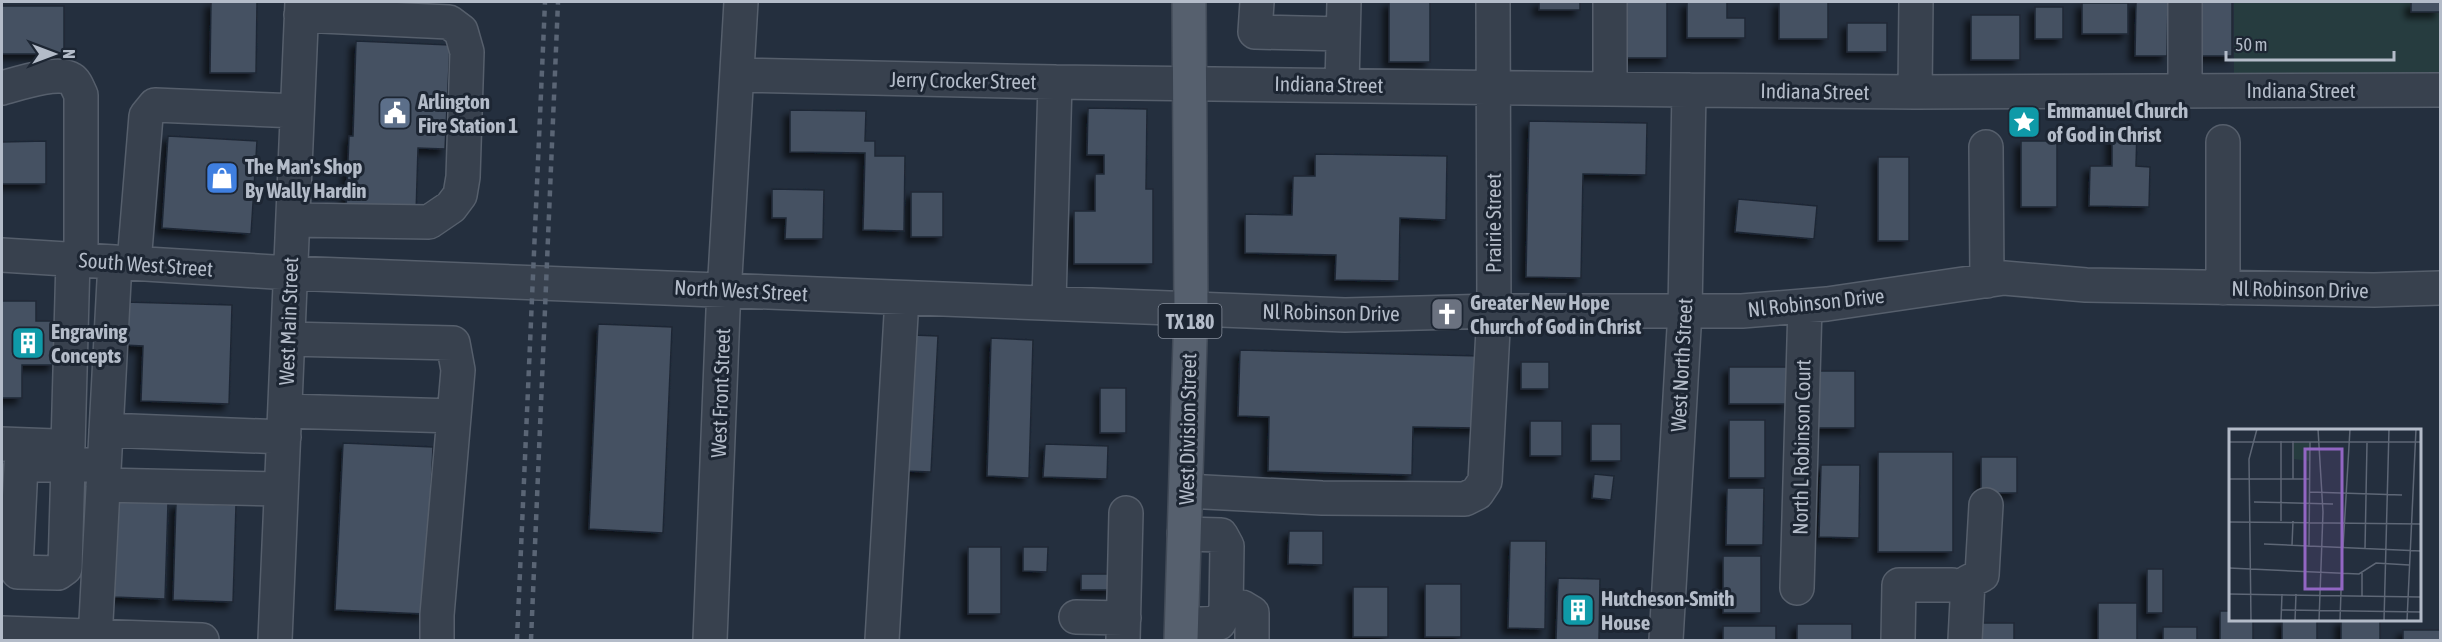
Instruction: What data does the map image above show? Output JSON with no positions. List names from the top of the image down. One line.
{"streets":{"main road":["TX 180","West Division Street"],"street":["Jerry Crocker Street","Indiana Street","Prairie Street","South West Street","Nl Robinson Drive","North West Street","West Main Street","West North Street","West Front Street","North L Robinson Court"]},"crossings":[["Jerry Crocker Street","Indiana Street"],["Jerry Crocker Street","West Front Street"],["Jerry Crocker Street","West Division Street"],["Indiana Street","Prairie Street"],["Indiana Street","West North Street"],["Indiana Street","West Division Street"],["Prairie Street","Nl Robinson Drive"],["Prairie Street","West Division Street"],["South West Street","North West Street"],["South West Street","West Main Street"],["Nl Robinson Drive","North West Street"],["Nl Robinson Drive","West North Street"],["Nl Robinson Drive","West Division Street"],["Nl Robinson Drive","North L Robinson Court"],["North West Street","West Main Street"],["North West Street","West Front Street"],["North West Street","West Division Street"]],"places":{"public building":["Arlington Fire Station 1"],"place":["Emmanuel Church of God in Christ"],"shop":["The Man's Shop By Wally Hardin"],"church":["Greater New Hope Church of God in Christ"],"building":["Engraving Concepts","Hutcheson-Smith House"]},"scale_bar":"50 m","north":"right"}
